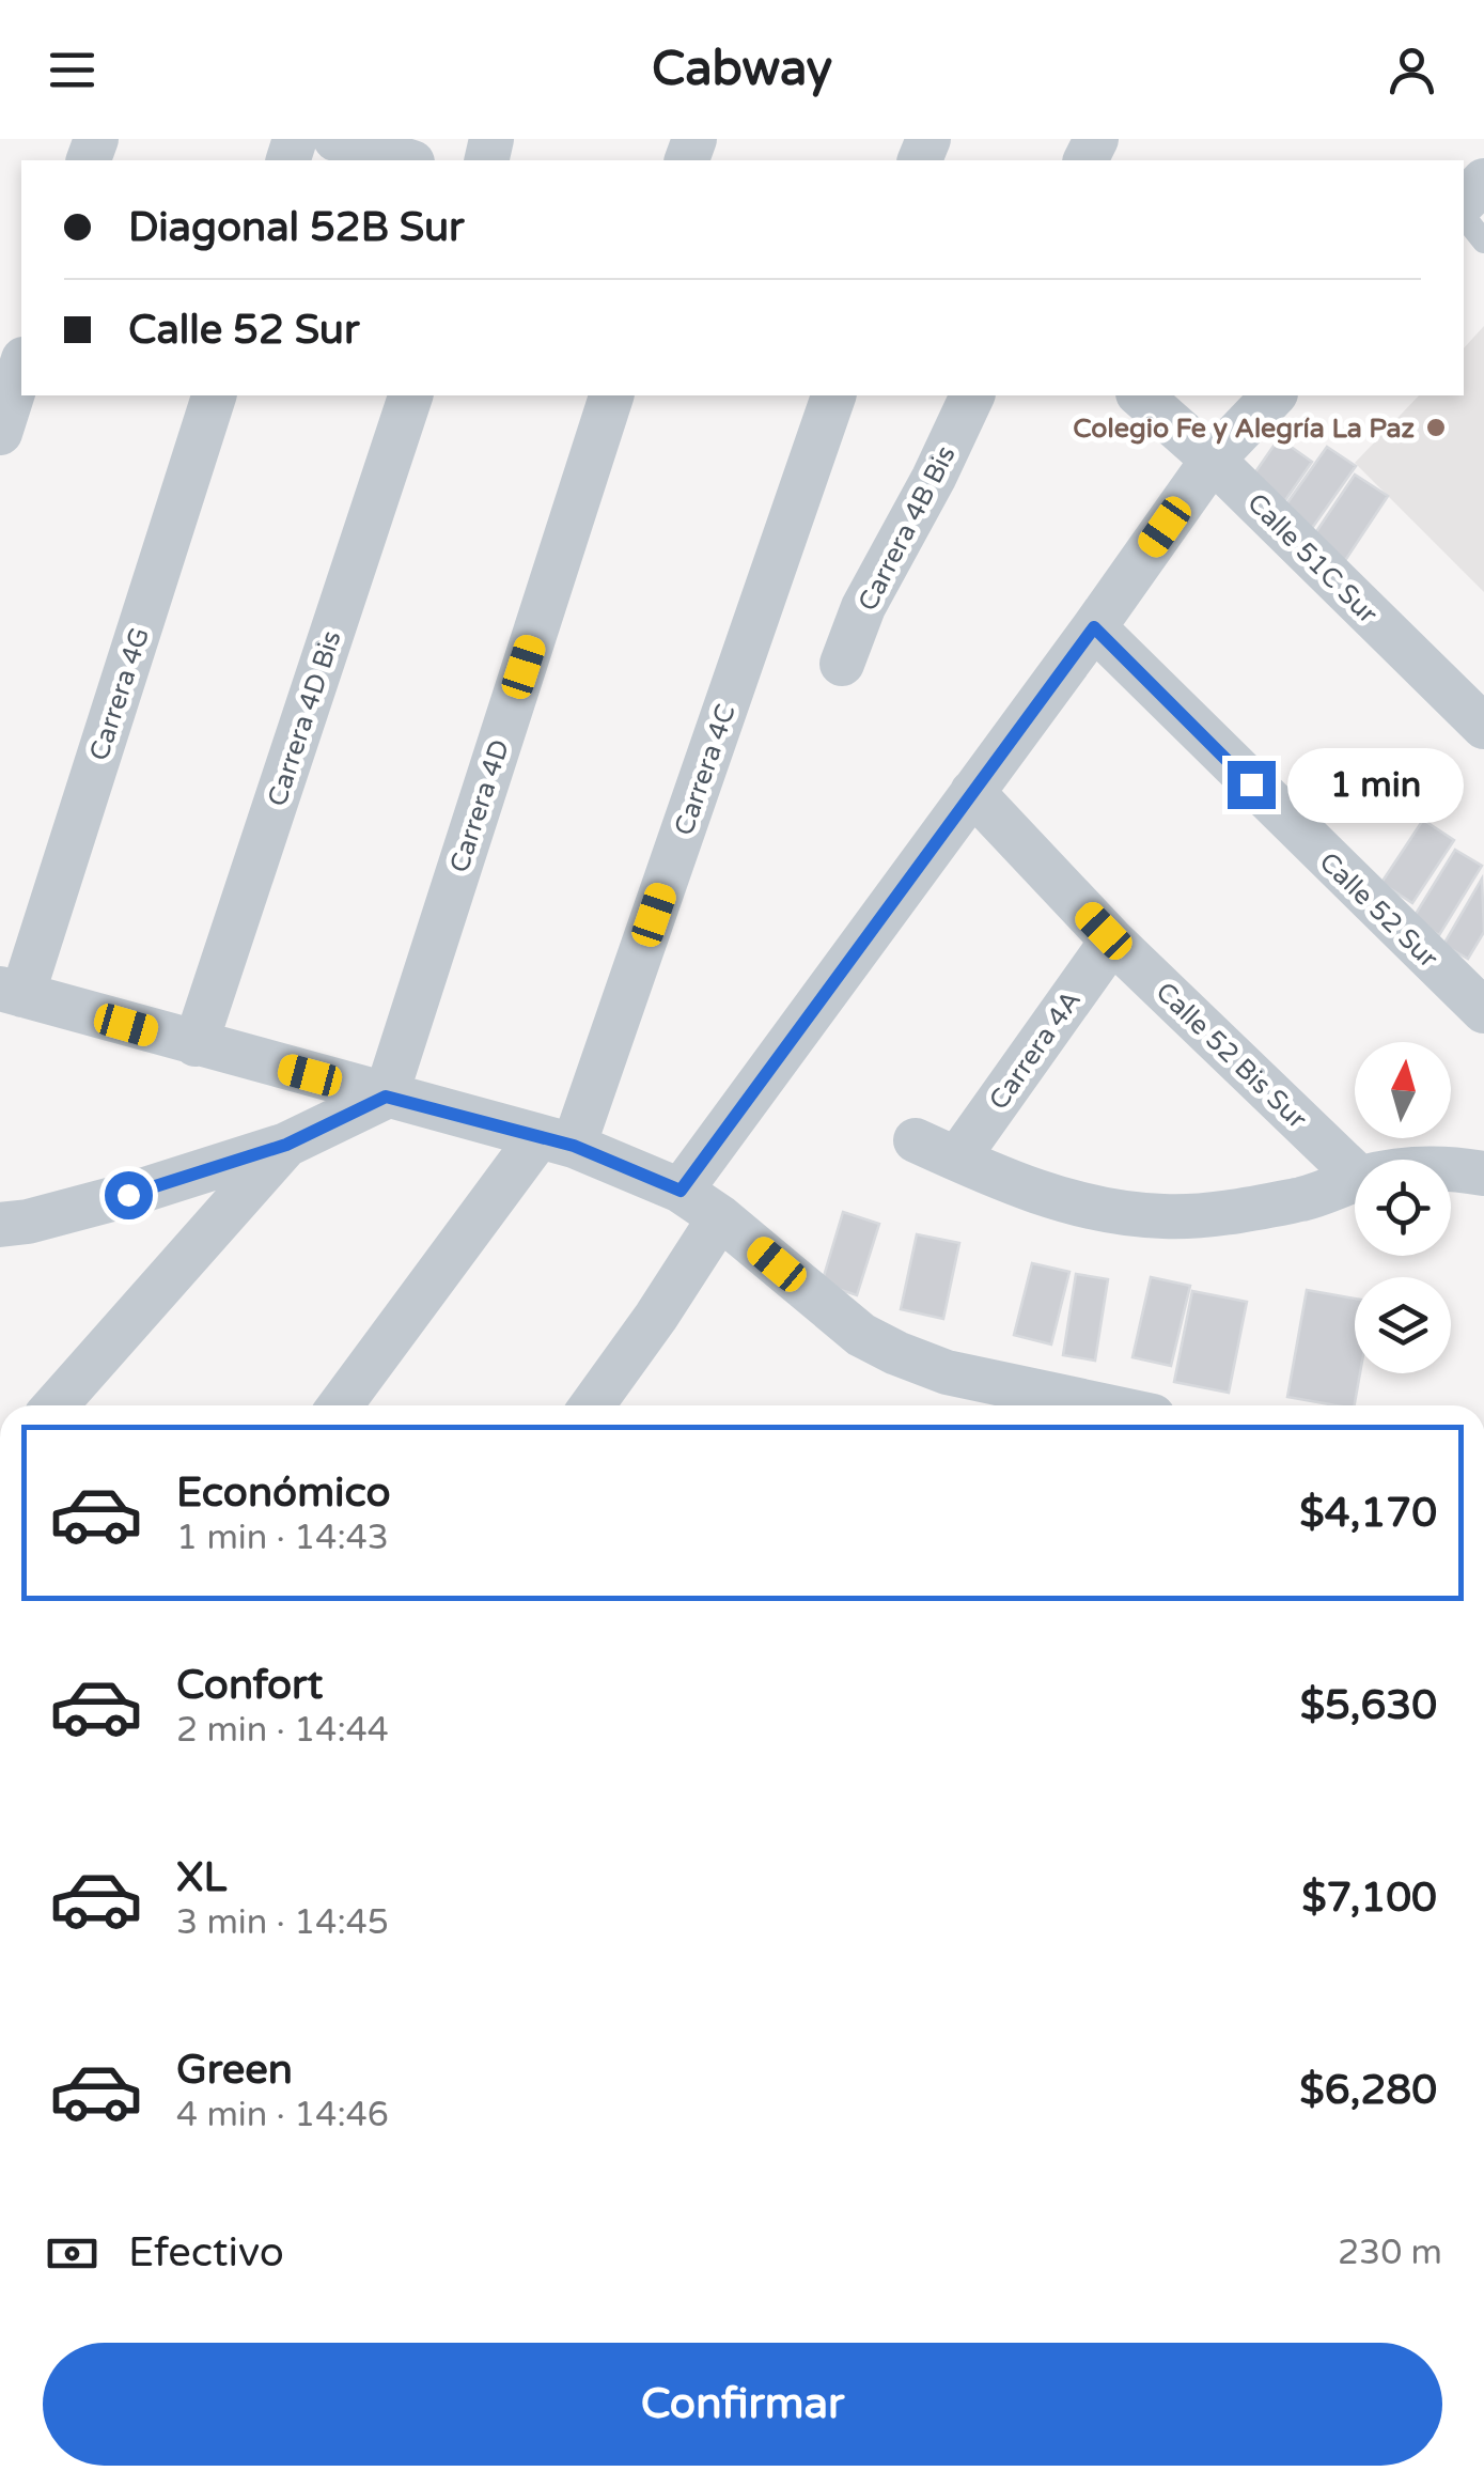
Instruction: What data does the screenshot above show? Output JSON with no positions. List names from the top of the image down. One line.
{"streets":{"street":["Carrera 4B Bis","Calle 51C Sur","Carrera 4G","Carrera 4D Bis","Carrera 4C","Carrera 4D","Calle 52 Sur","Carrera 4A","Calle 52 Bis Sur"]},"crossings":[["Carrera 4A","Calle 52 Bis Sur"]],"places":["Colegio Fe y Alegría La Paz"],"north":"top","page":{"header":"Cabway","banner":["Diagonal 52B Sur","Calle 52 Sur"],"bubble":"1 min","list":[{"name":"Económico","note":"1 min · 14:43","value":"$4,170"},{"name":"Confort","note":"2 min · 14:44","value":"$5,630"},{"name":"XL","note":"3 min · 14:45","value":"$7,100"},{"name":"Green","note":"4 min · 14:46","value":"$6,280"}],"pay":["Efectivo","230 m"],"buttons":"Confirmar"}}
